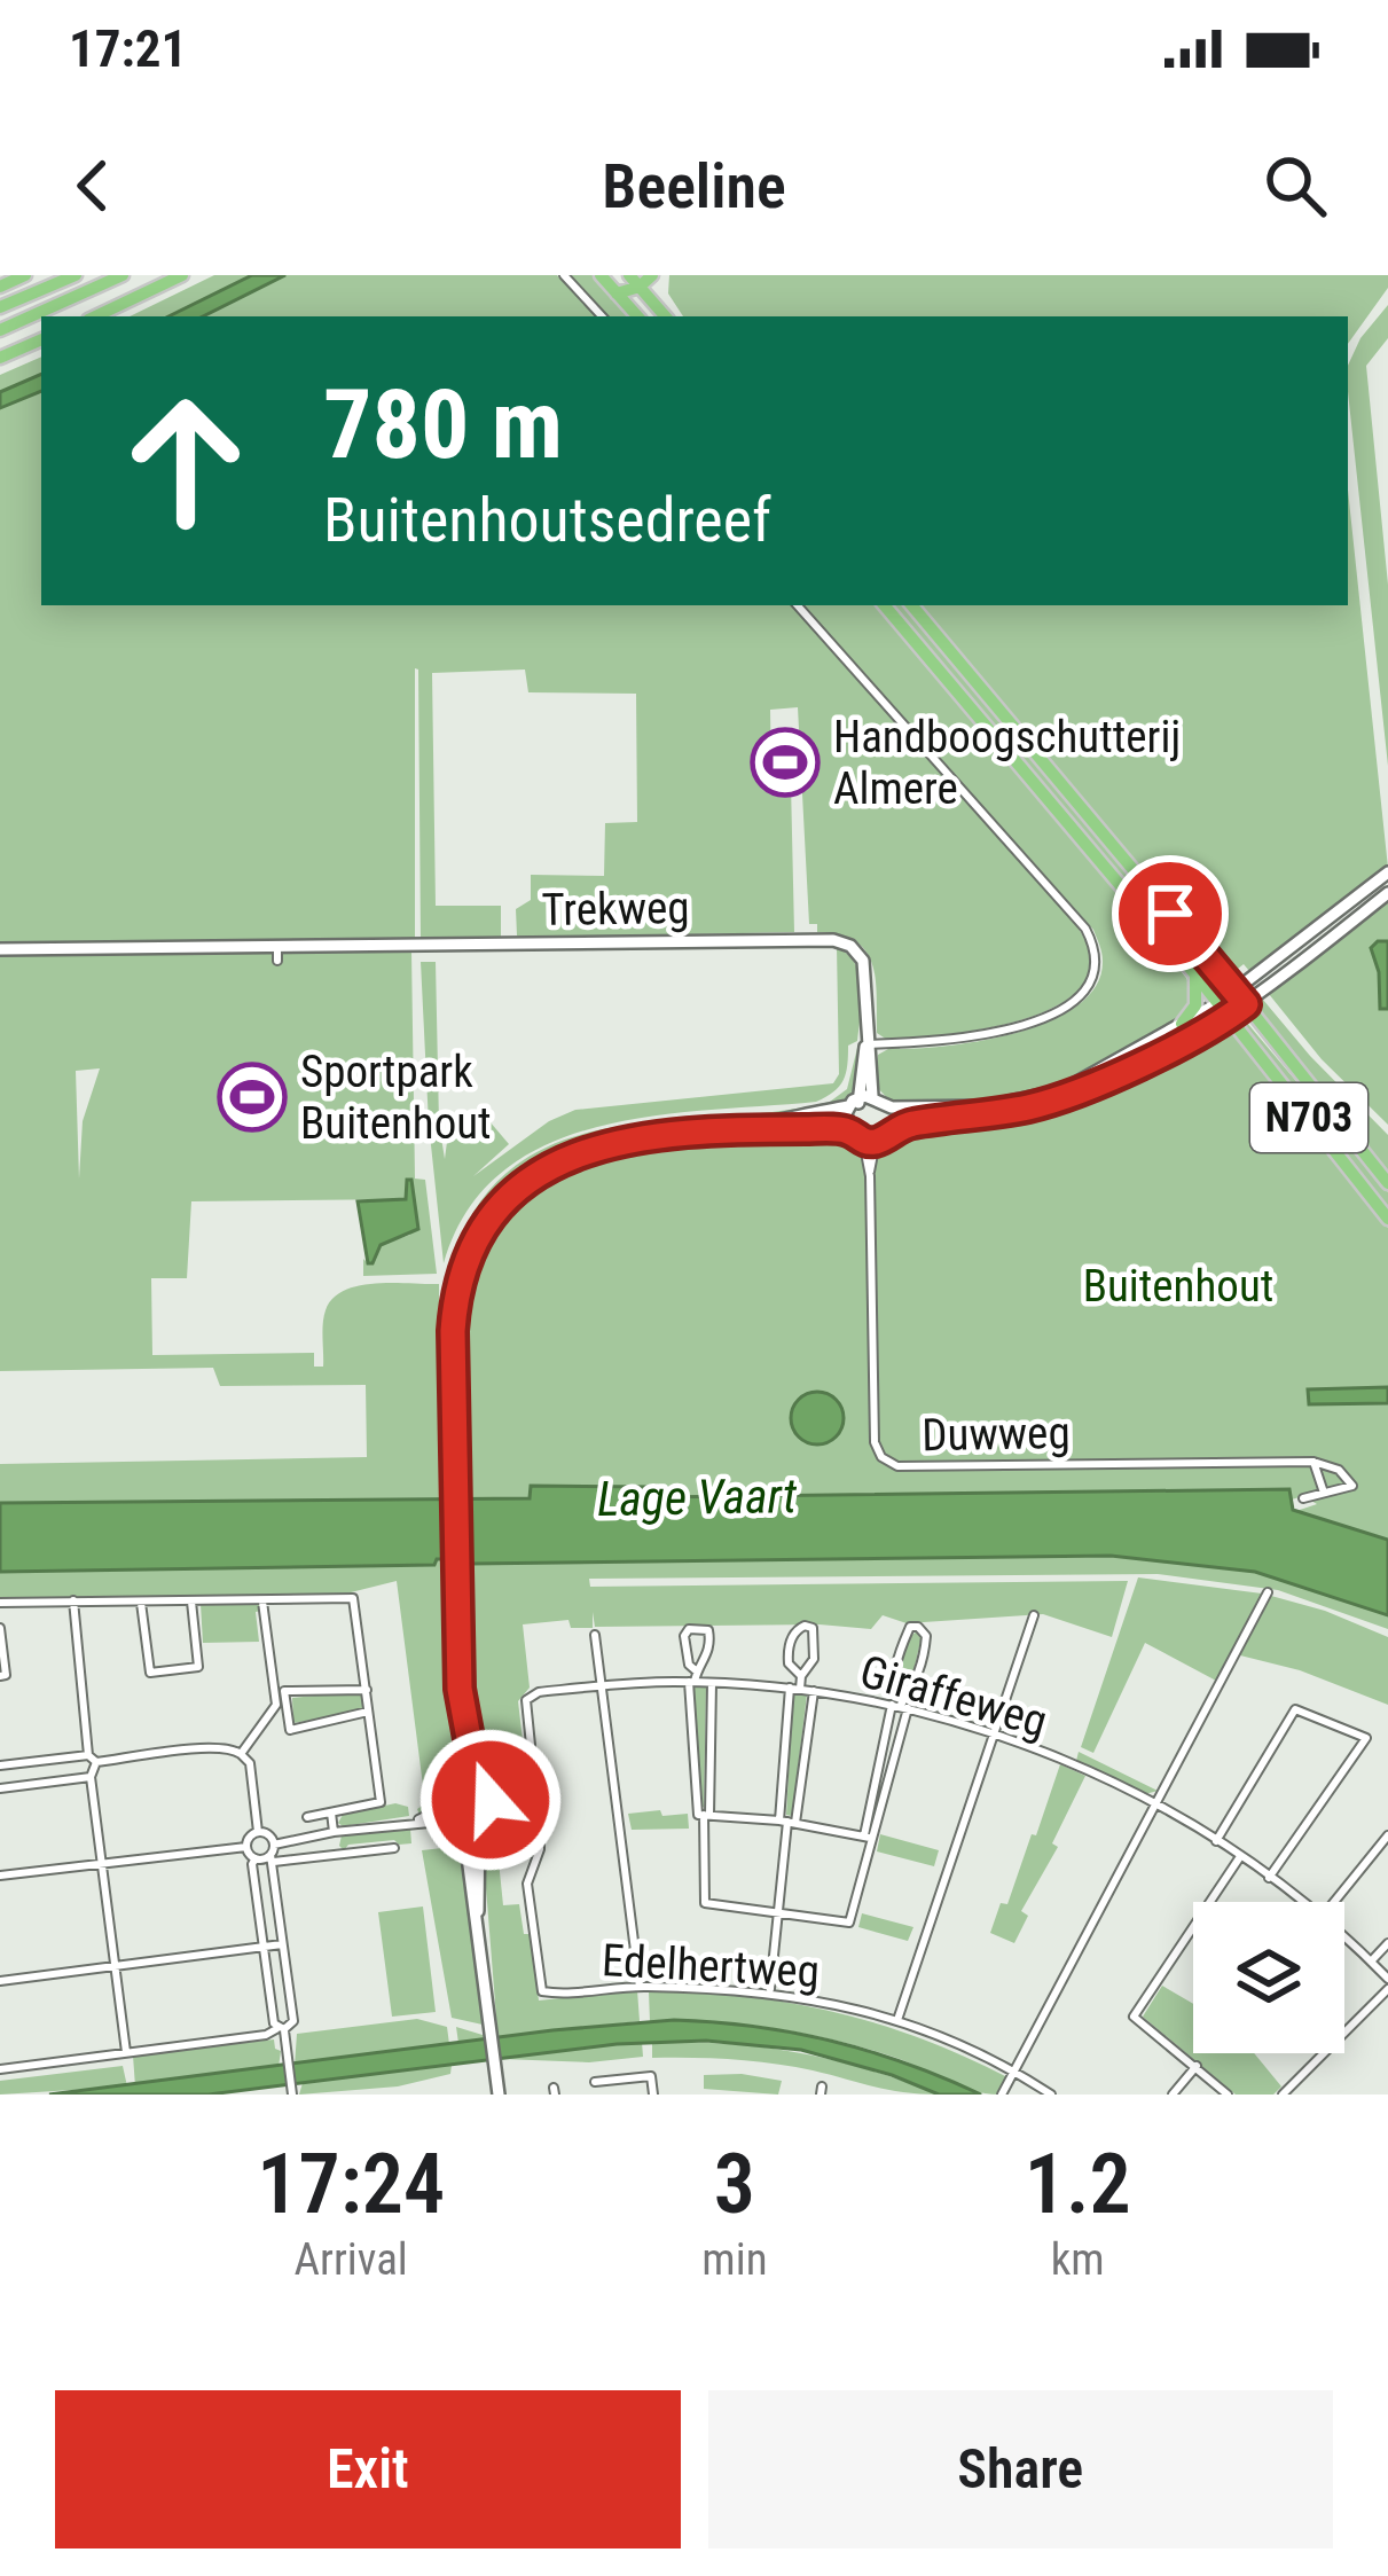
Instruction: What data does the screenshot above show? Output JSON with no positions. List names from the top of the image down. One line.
{"streets":{"highway":["N703"],"main road":["Trekweg"],"street":["Duwweg","Giraffeweg","Edelhertweg"]},"crossings":[["Giraffeweg","Edelhertweg"]],"water":["Lage Vaart"],"parks":["Buitenhout"],"places":{"sports":["Handboogschutterij Almere","Sportpark Buitenhout"]},"page":{"status":"17:21","header":"Beeline","turn":["780 m","Buitenhoutsedreef"],"eta":["17:24","Arrival","3","min","1.2","km"],"buttons":["Exit","Share"]}}
